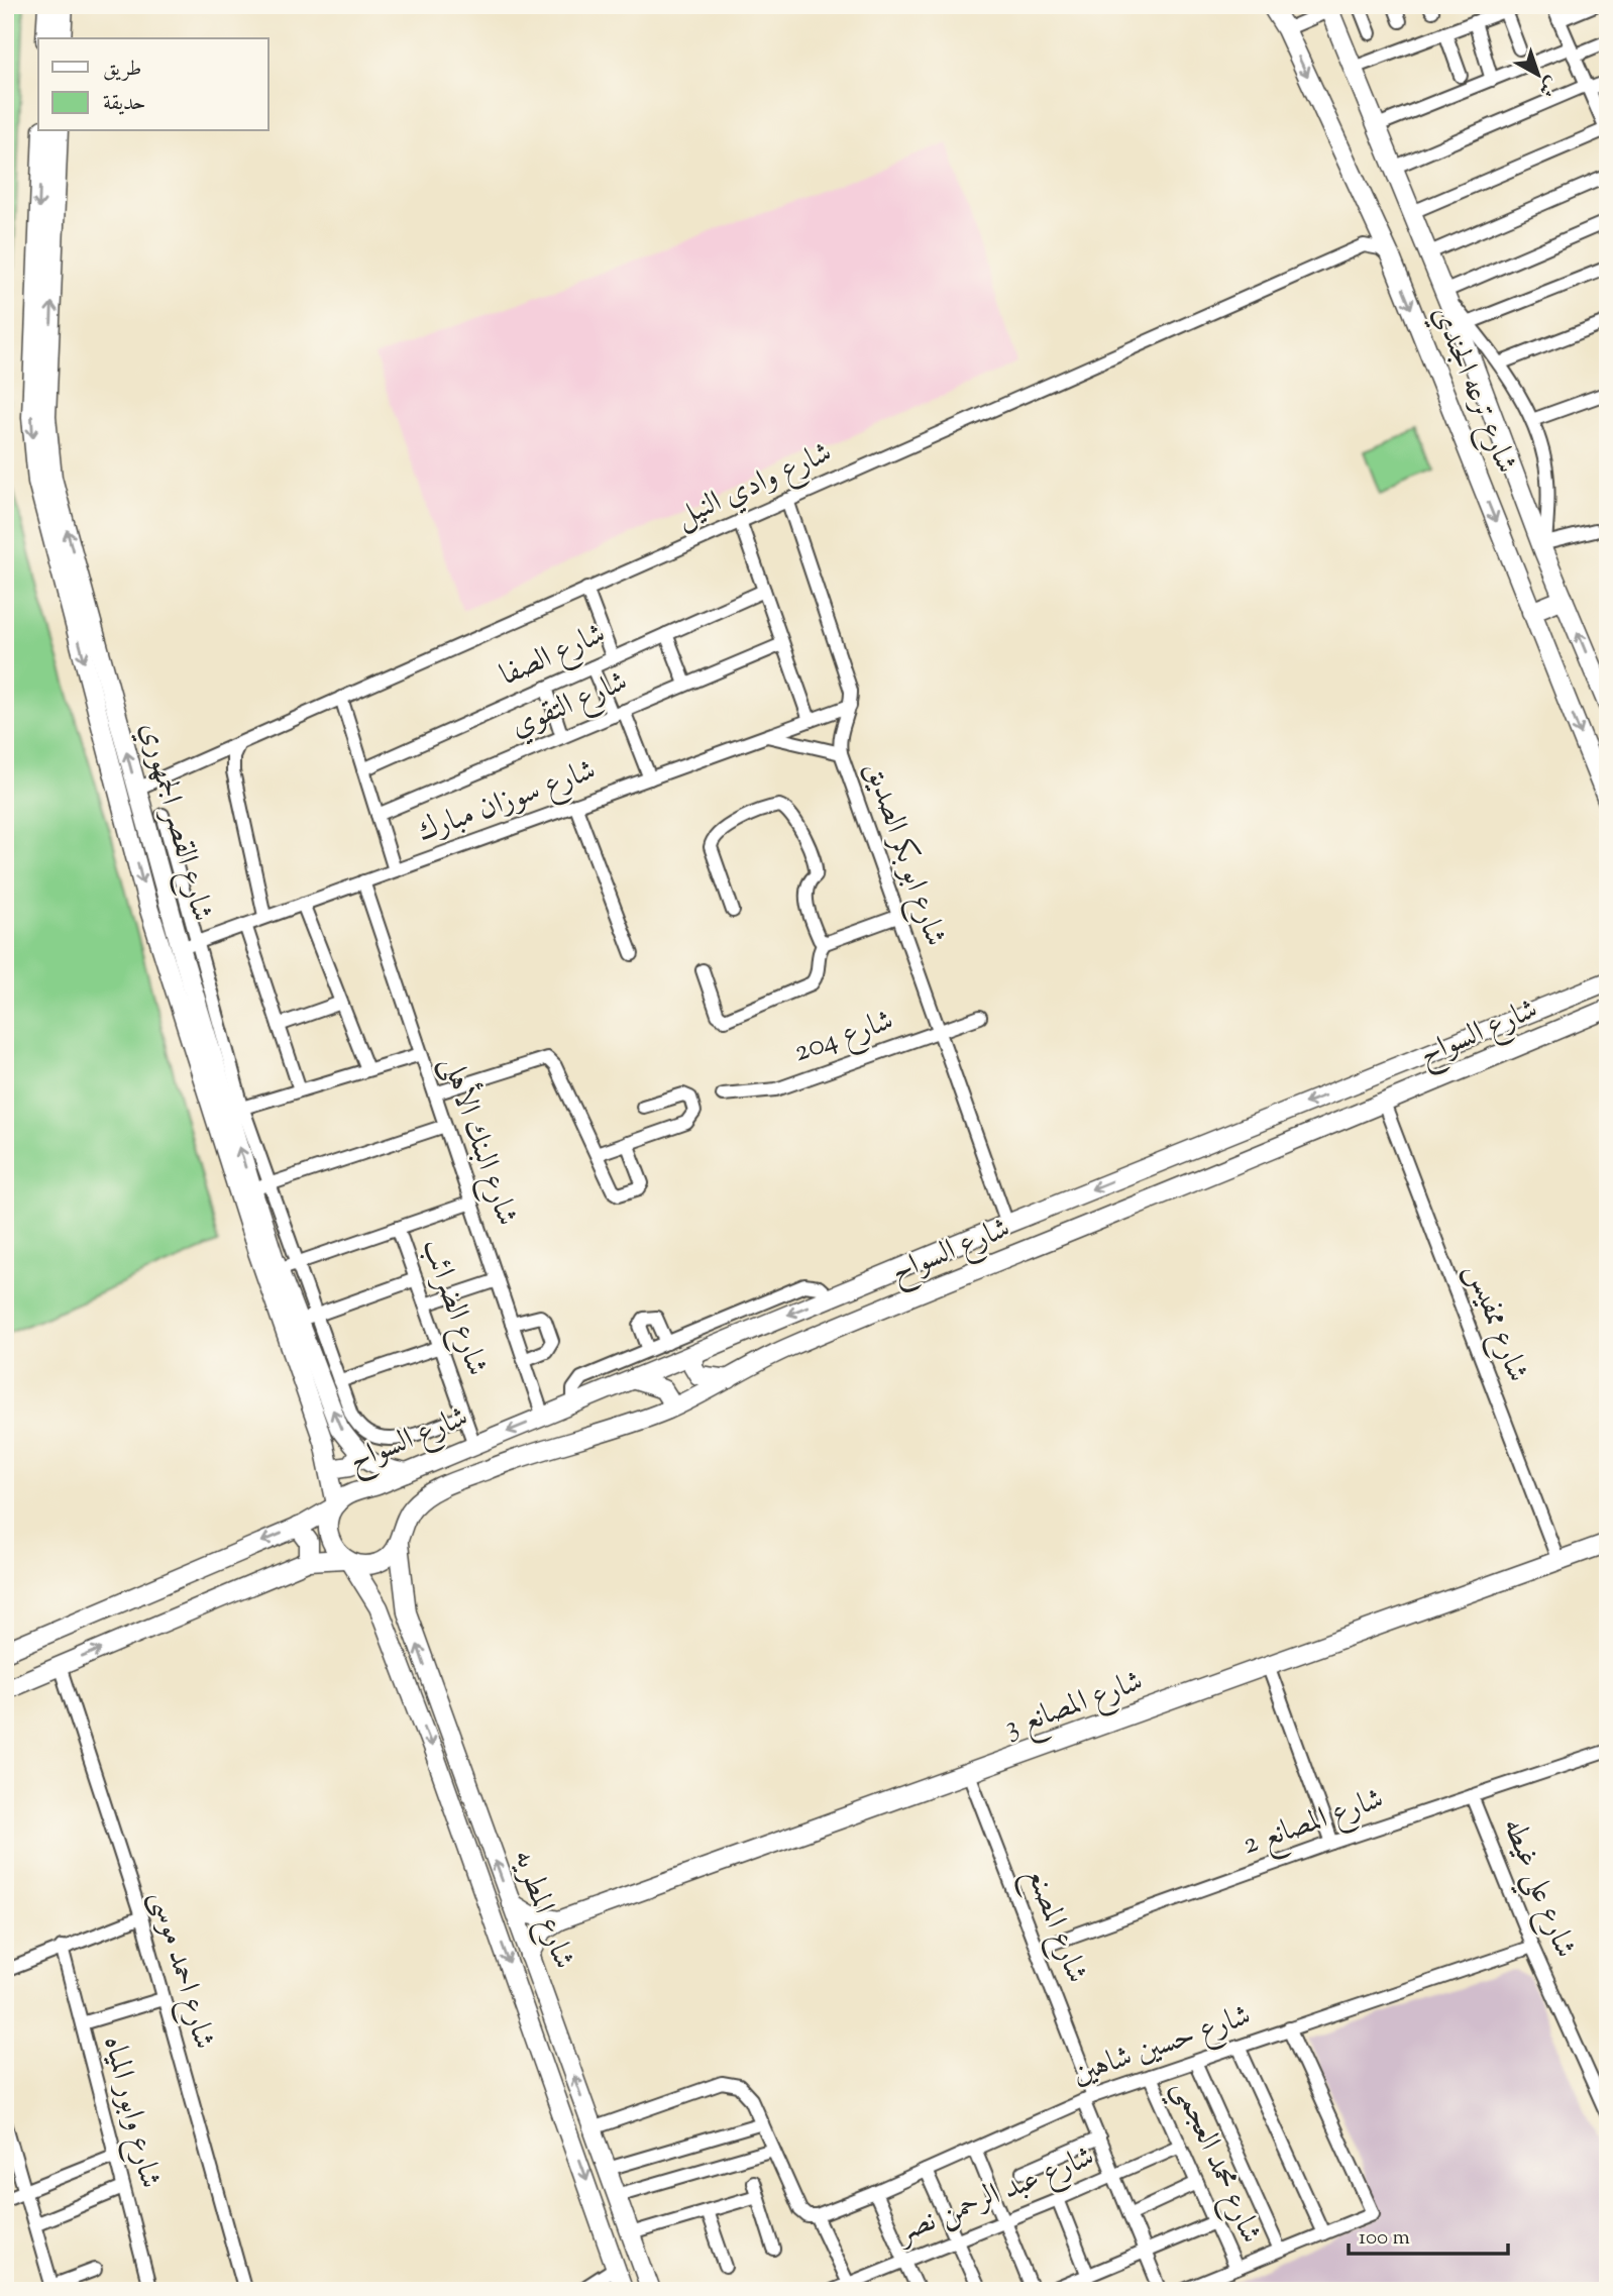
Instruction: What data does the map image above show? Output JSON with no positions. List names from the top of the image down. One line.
{"streets":{"main road":["شارع ترعه الجندي","شارع القصر الجمهوري","شارع السواح","شارع المصانع 3","شارع المطريه"],"street":["شارع وادي النيل","شارع الصفا","شارع التقوي","شارع سوزان مبارك","شارع ابو بكر الصديق","شارع 204","شارع البنك الأهلى","شارع الضرائب","شارع ممفيس","شارع المصانع 2","شارع علي غيطه","شارع المصنع","شارع احمد موسى","شارع حسين شاهين","شارع وابور المياه","شارع محمد العجمي","شارع عبد الرحمن نصر"]},"crossings":[["شارع ترعه الجندي","شارع وادي النيل"],["شارع وادي النيل","شارع القصر الجمهوري"],["شارع وادي النيل","شارع ابو بكر الصديق"],["شارع سوزان مبارك","شارع القصر الجمهوري"],["شارع سوزان مبارك","شارع ابو بكر الصديق"],["شارع سوزان مبارك","شارع البنك الأهلى"],["شارع القصر الجمهوري","شارع السواح"],["شارع ابو بكر الصديق","شارع السواح"],["شارع ابو بكر الصديق","شارع 204"],["شارع السواح","شارع البنك الأهلى"],["شارع السواح","شارع الضرائب"],["شارع السواح","شارع ممفيس"],["شارع السواح","شارع المطريه"],["شارع ممفيس","شارع المصانع 3"],["شارع المصانع 3","شارع المطريه"],["شارع المصانع 3","شارع المصنع"],["شارع المصانع 2","شارع علي غيطه"],["شارع المصانع 2","شارع المصنع"],["شارع علي غيطه","شارع حسين شاهين"],["شارع المصنع","شارع حسين شاهين"],["شارع المصنع","شارع عبد الرحمن نصر"],["شارع حسين شاهين","شارع محمد العجمي"],["شارع محمد العجمي","شارع عبد الرحمن نصر"]],"legend":["طريق","حديقة"],"scale_bar":"100 m","north":"bottom right"}
